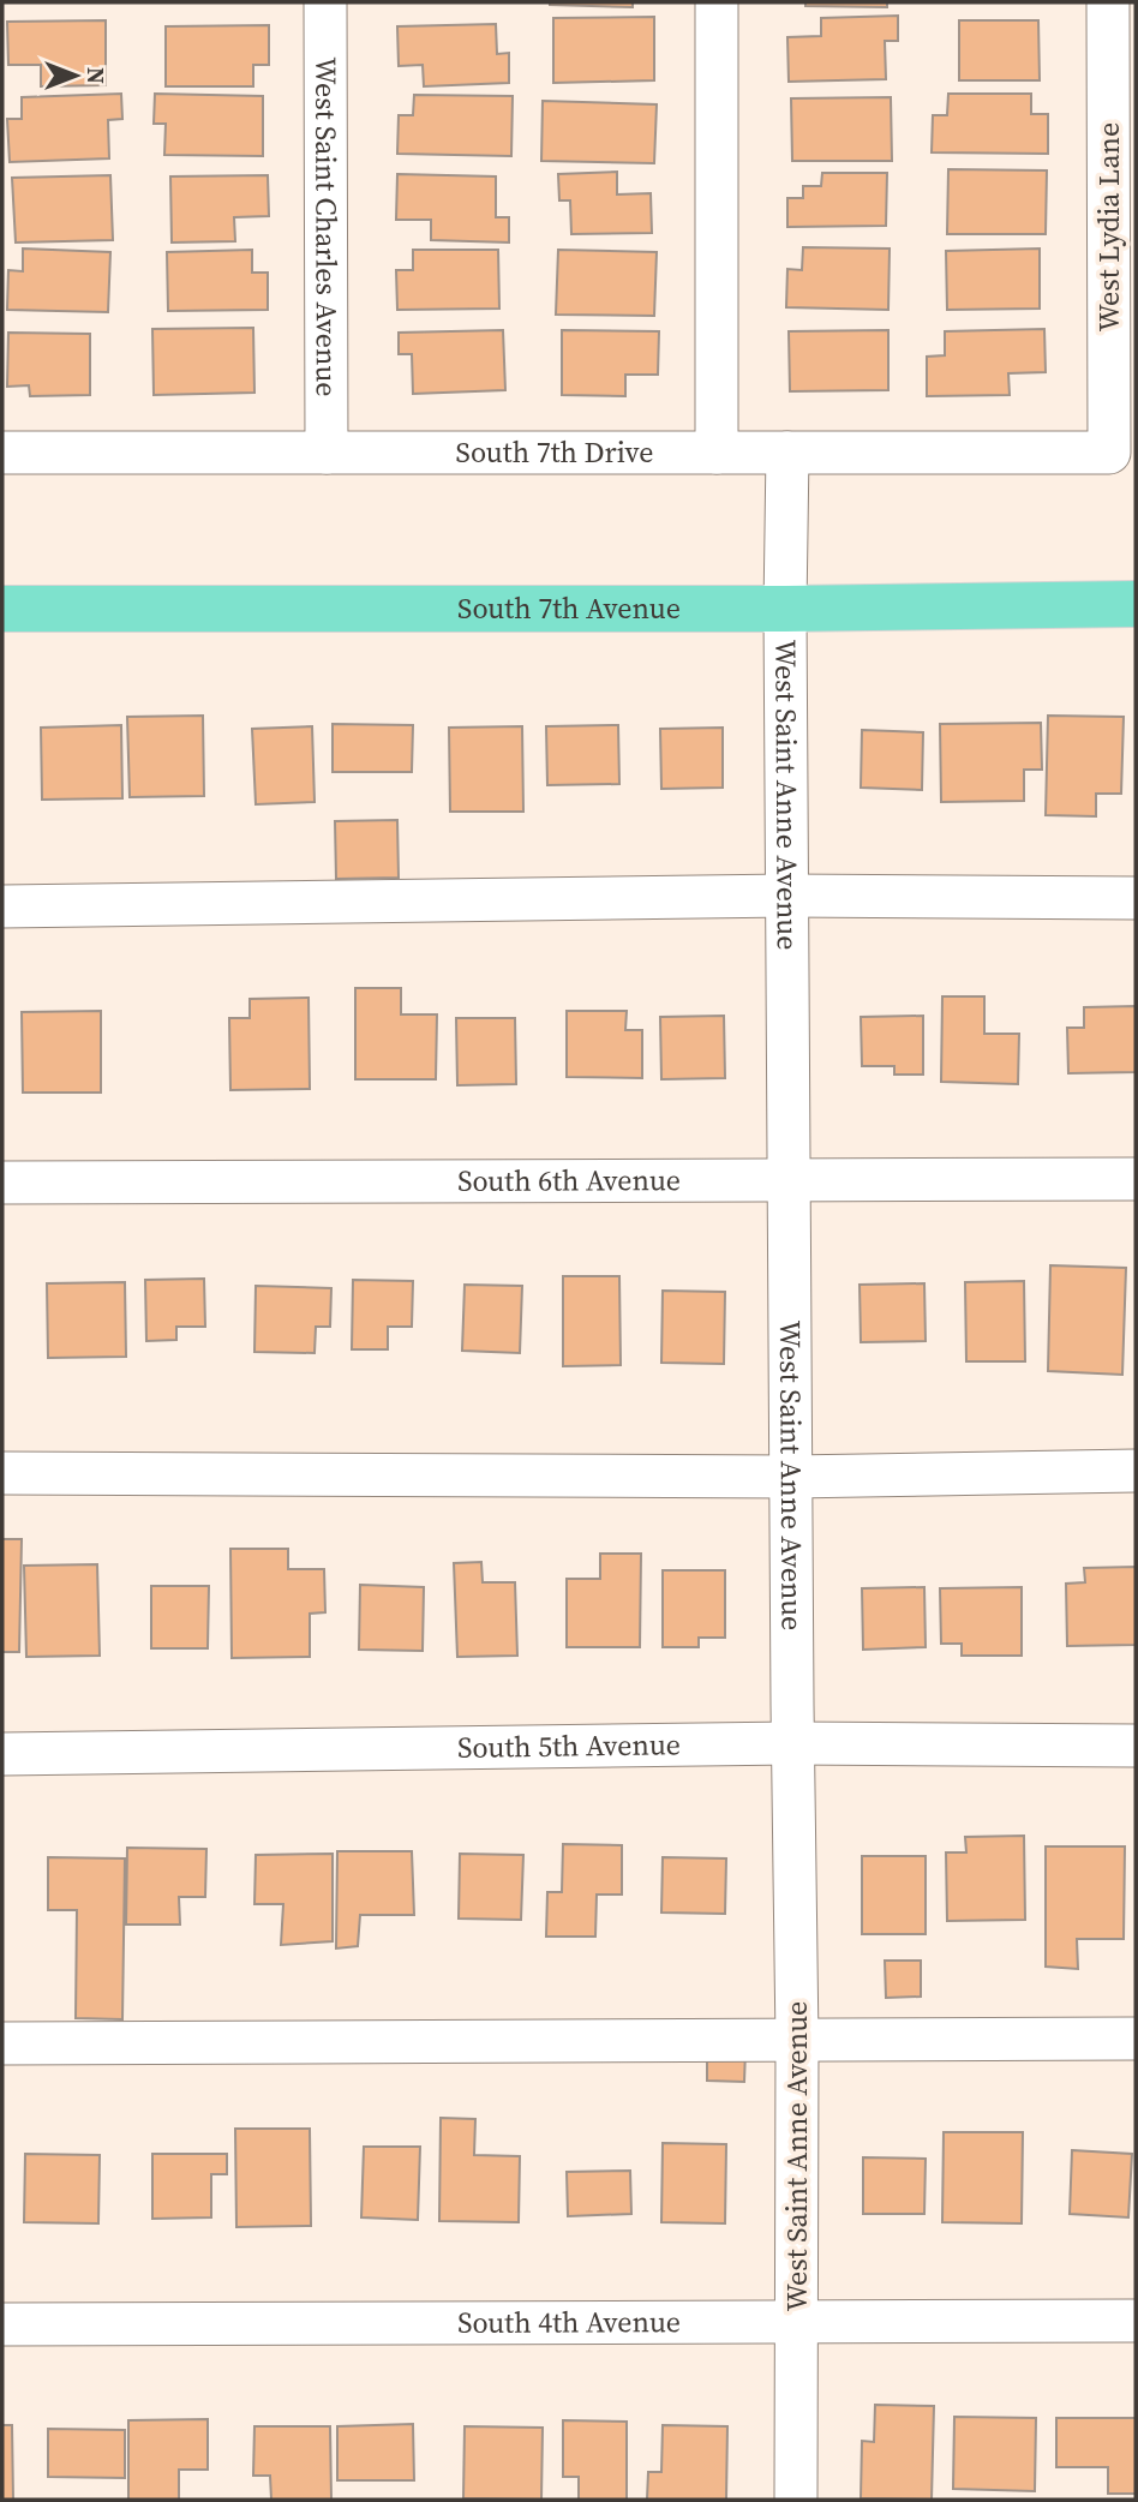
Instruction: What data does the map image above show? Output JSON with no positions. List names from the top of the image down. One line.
{"streets":{"main road":["South 7th Avenue"],"street":["West Lydia Lane","West Saint Charles Avenue","South 7th Drive","West Saint Anne Avenue","South 6th Avenue","South 5th Avenue","South 4th Avenue"]},"crossings":[["West Lydia Lane","South 7th Drive"],["West Saint Charles Avenue","South 7th Drive"],["South 7th Drive","West Saint Anne Avenue"],["South 7th Avenue","West Saint Anne Avenue"],["West Saint Anne Avenue","South 6th Avenue"],["West Saint Anne Avenue","South 5th Avenue"],["West Saint Anne Avenue","South 4th Avenue"]],"north":"right"}
